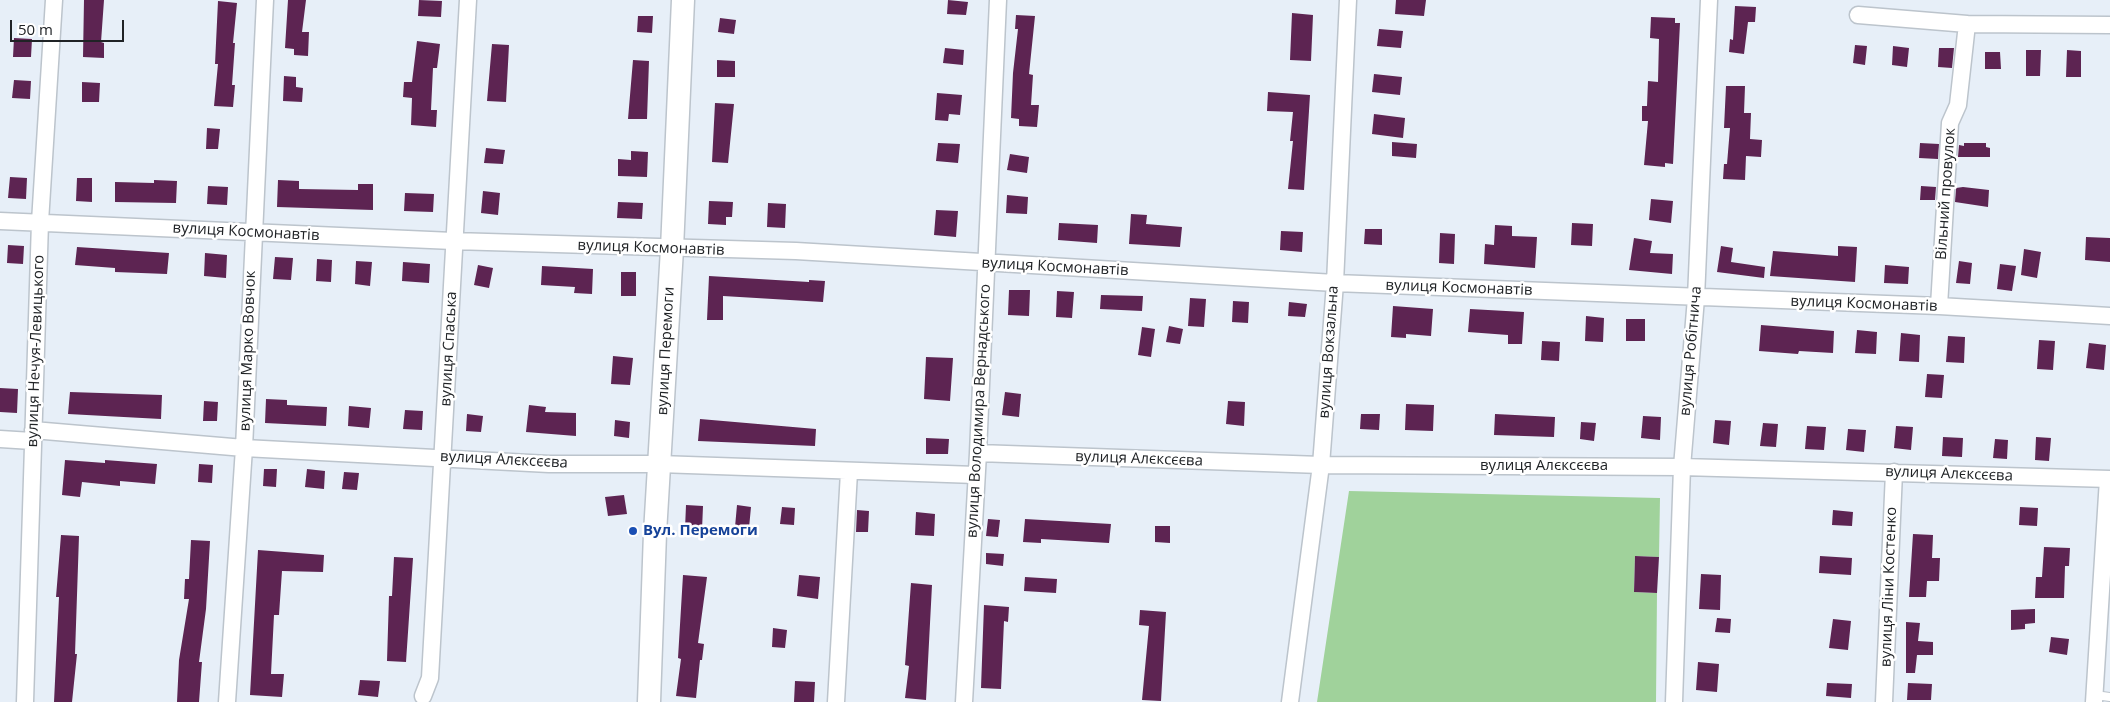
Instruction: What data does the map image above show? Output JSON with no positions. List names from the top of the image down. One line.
{"streets":{"main road":["вулиця Перемоги"],"street":["Вільний провулок","вулиця Космонавтів","вулиця Спаська","вулиця Нечуя-Левицького","вулиця Марко Вовчок","вулиця Робітнича","вулиця Вокзальна","вулиця Володимира Вернадського","вулиця Алєксєєва","вулиця Ліни Костенко"]},"crossings":[["Вільний провулок","вулиця Космонавтів"],["вулиця Космонавтів","вулиця Спаська"],["вулиця Космонавтів","вулиця Нечуя-Левицького"],["вулиця Космонавтів","вулиця Марко Вовчок"],["вулиця Космонавтів","вулиця Перемоги"],["вулиця Космонавтів","вулиця Робітнича"],["вулиця Космонавтів","вулиця Вокзальна"],["вулиця Космонавтів","вулиця Володимира Вернадського"],["вулиця Спаська","вулиця Алєксєєва"],["вулиця Нечуя-Левицького","вулиця Алєксєєва"],["вулиця Марко Вовчок","вулиця Алєксєєва"],["вулиця Перемоги","вулиця Алєксєєва"],["вулиця Робітнича","вулиця Алєксєєва"],["вулиця Вокзальна","вулиця Алєксєєва"],["вулиця Володимира Вернадського","вулиця Алєксєєва"],["вулиця Алєксєєва","вулиця Ліни Костенко"]],"places":["Вул. Перемоги"],"scale_bar":"50 m"}
